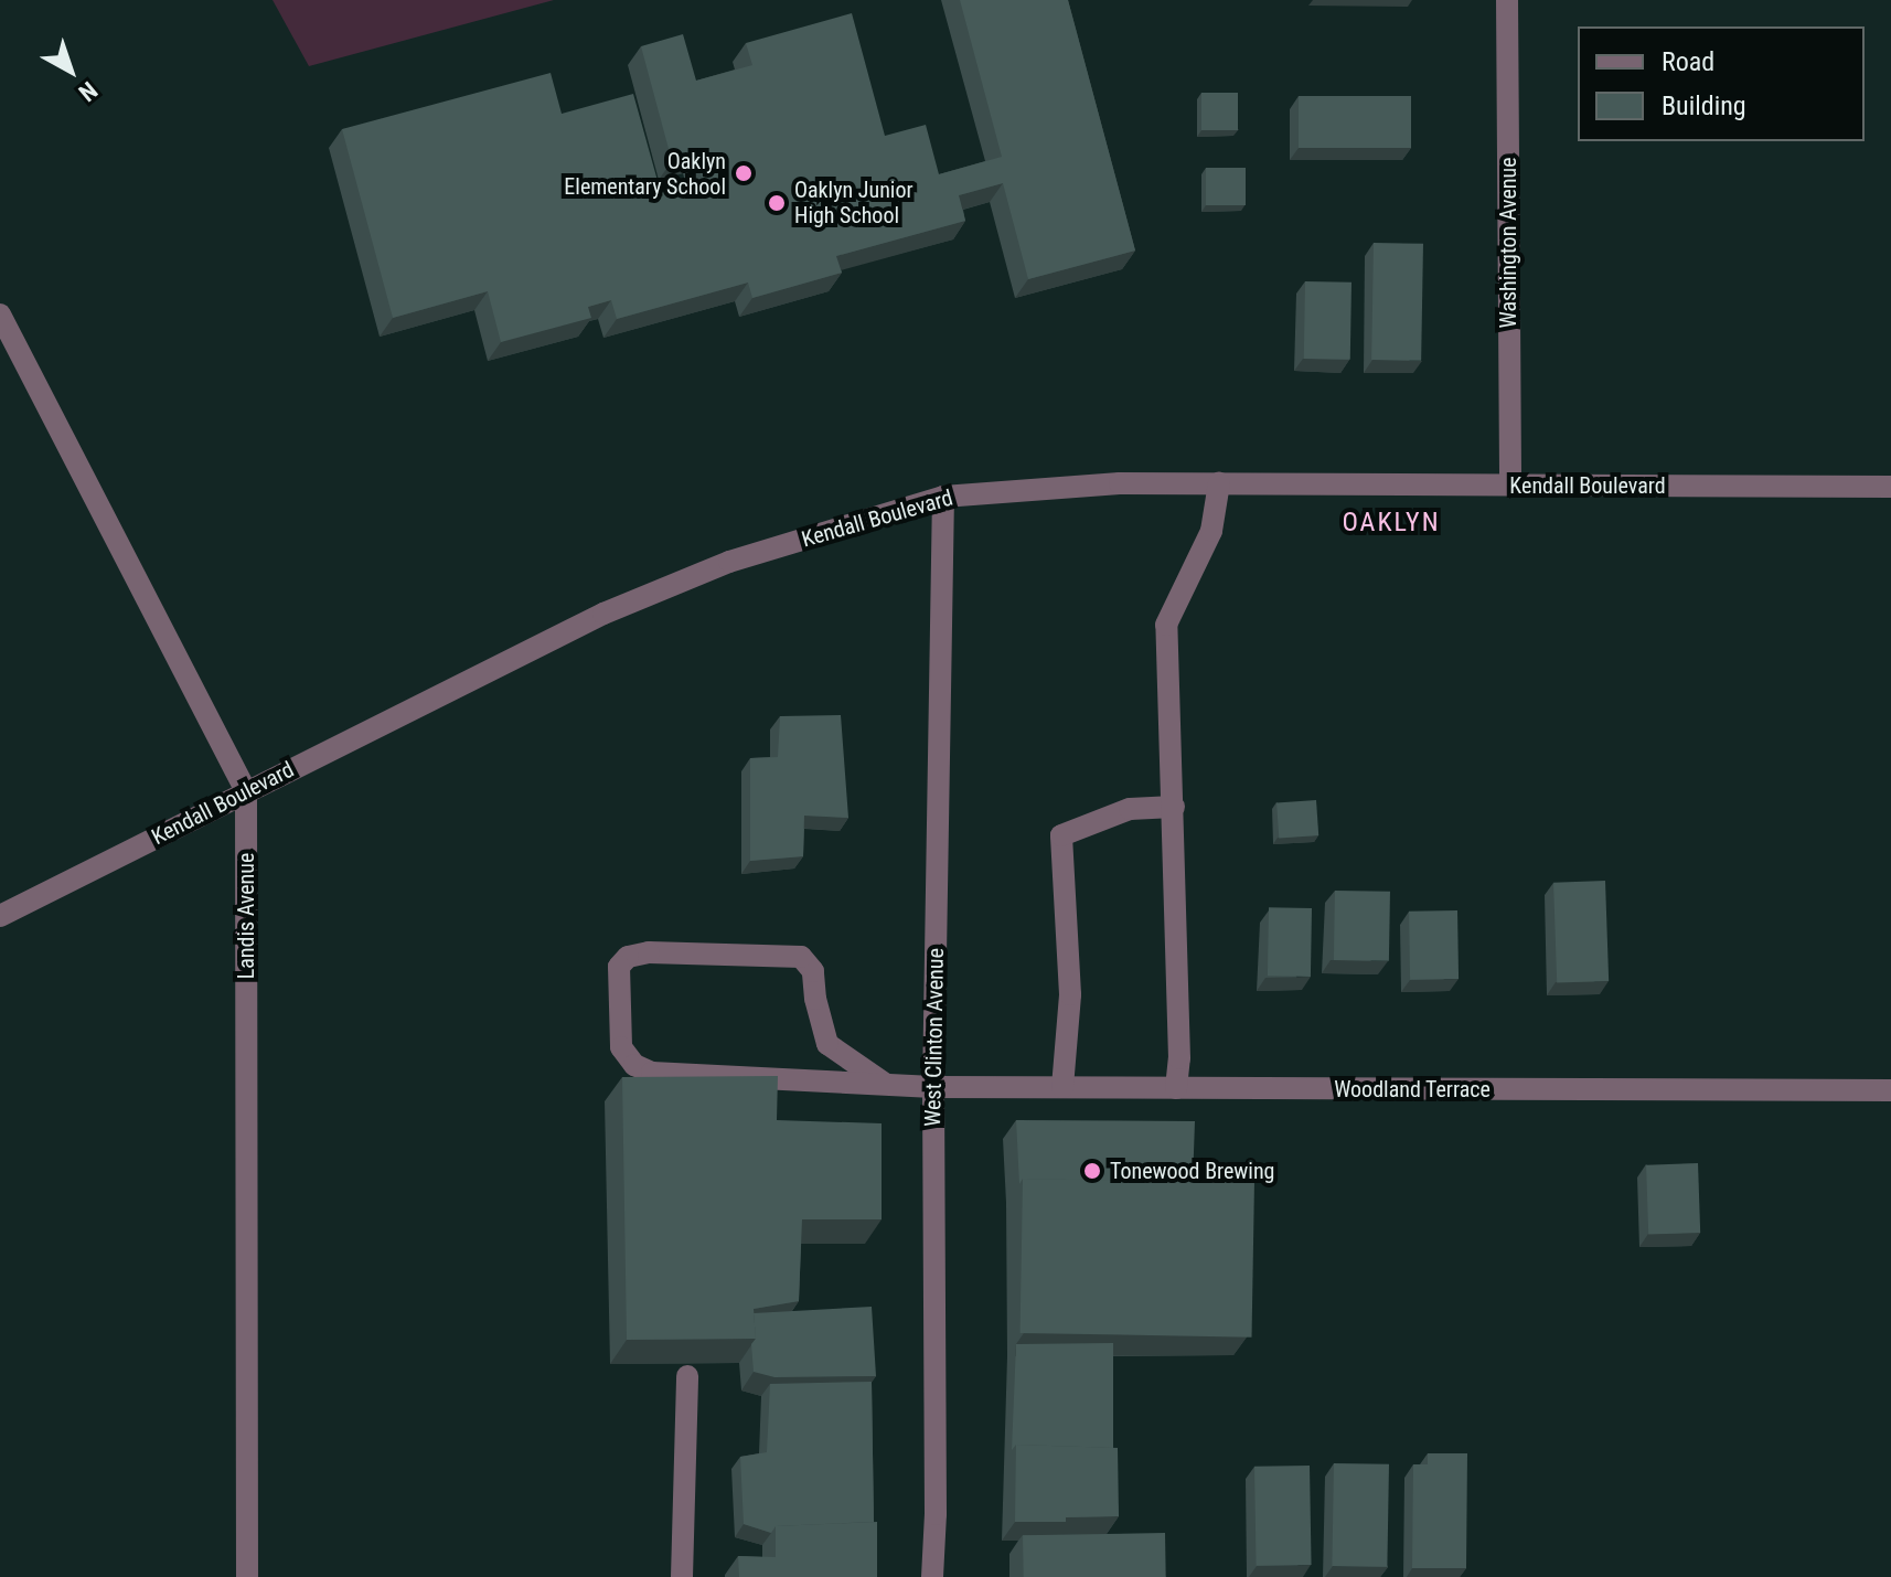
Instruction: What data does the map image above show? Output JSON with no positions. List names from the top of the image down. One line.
{"streets":{"street":["Washington Avenue","Kendall Boulevard","Landis Avenue","West Clinton Avenue","Woodland Terrace"]},"crossings":[["Washington Avenue","Kendall Boulevard"],["Kendall Boulevard","Landis Avenue"],["Kendall Boulevard","West Clinton Avenue"],["West Clinton Avenue","Woodland Terrace"]],"districts":["OAKLYN"],"places":["Oaklyn Elementary School","Oaklyn Junior High School","Tonewood Brewing"],"legend":["Road","Building"],"north":"bottom right"}
